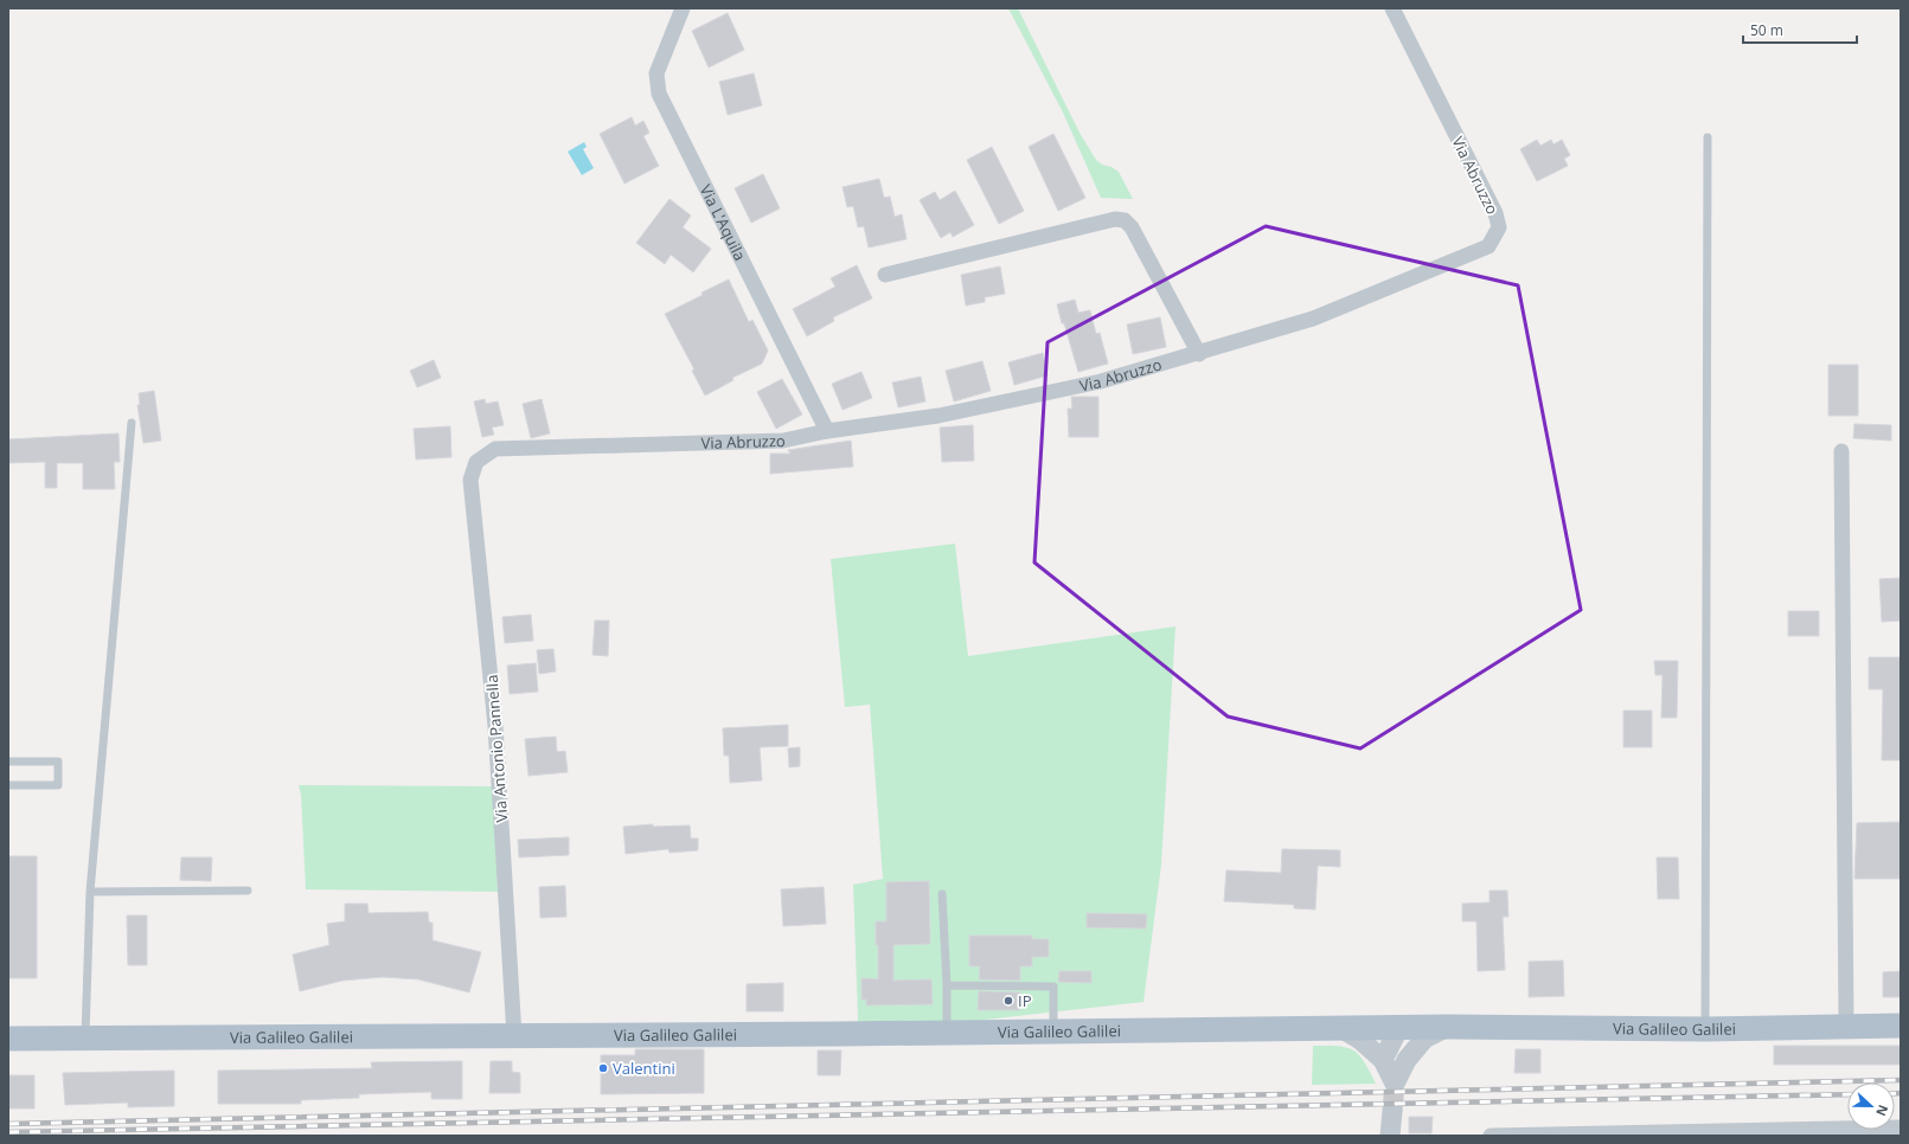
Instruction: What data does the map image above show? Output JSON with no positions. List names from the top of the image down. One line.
{"streets":{"main road":["Via Galileo Galilei"],"street":["Via Abruzzo","Via L'Aquila","Via Antonio Pannella"]},"crossings":[["Via Abruzzo","Via L'Aquila"],["Via Abruzzo","Via Antonio Pannella"],["Via Antonio Pannella","Via Galileo Galilei"]],"places":["IP","Valentini"],"scale_bar":"50 m","north":"right"}
